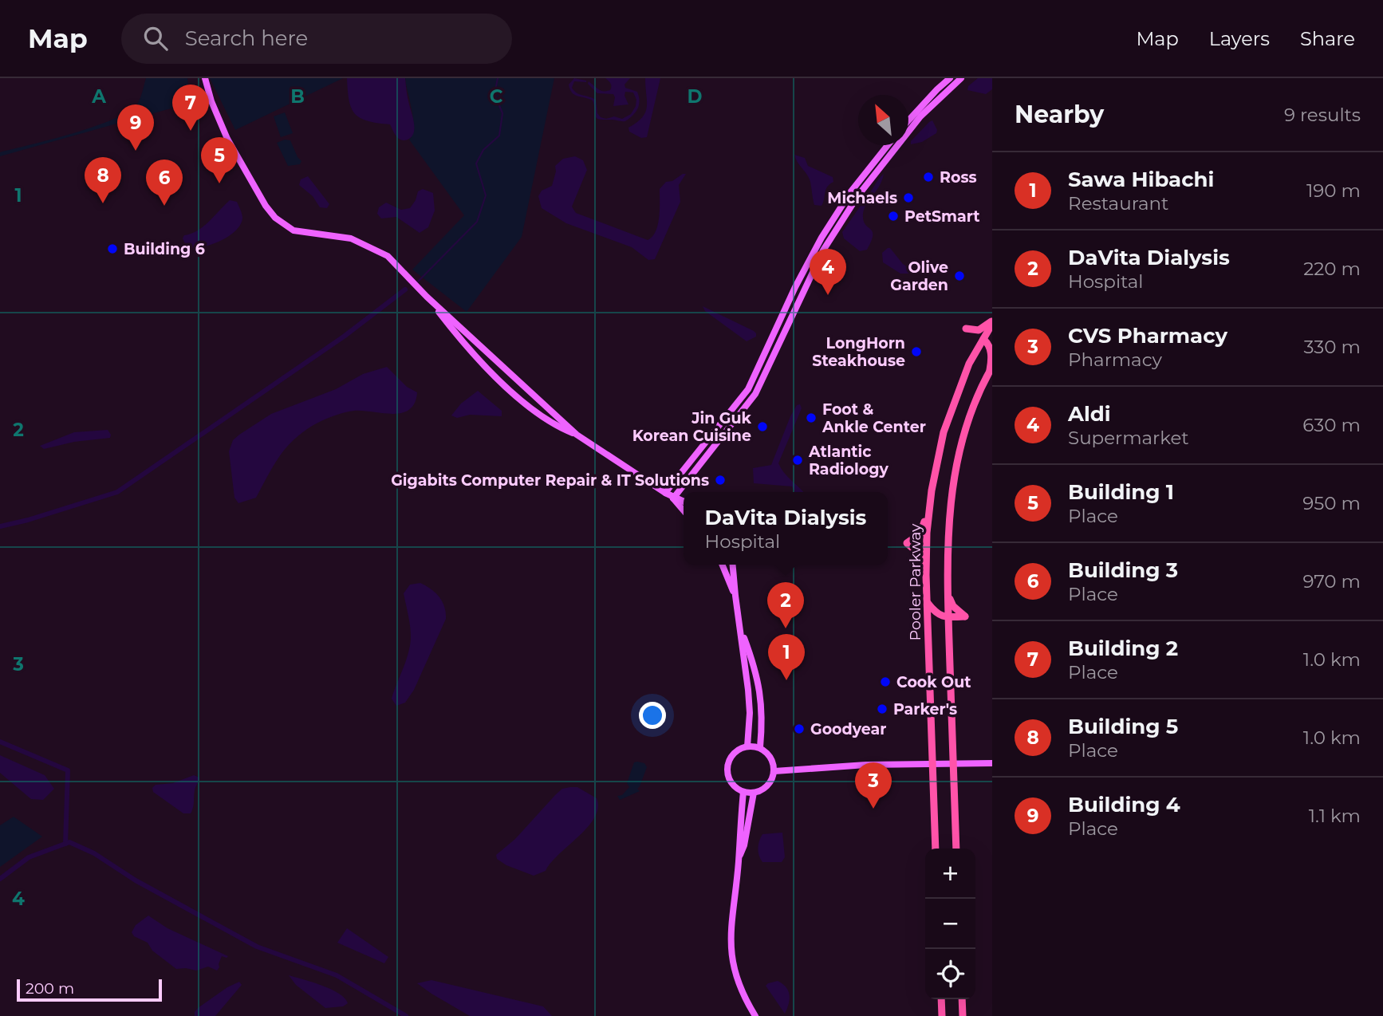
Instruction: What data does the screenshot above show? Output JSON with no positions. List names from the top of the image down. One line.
{"streets":{"main road":["Pooler Parkway"]},"places":["Ross","Michaels","PetSmart","Building 6","Olive Garden","LongHorn Steakhouse","Foot & Ankle Center","Jin Guk Korean Cuisine","Atlantic Radiology","Gigabits Computer Repair & IT Solutions","Cook Out","Parker's","Goodyear"],"scale_bar":"200 m","north":"top left","page":{"header":"Map","search":"Search here","nav":["Map","Layers","Share"],"heading":["Nearby","9 results"],"pins":["7","9","5","8","6","4","2","1","3"],"list":[{"mark":"1","name":"Sawa Hibachi","note":"Restaurant","value":"190 m"},{"mark":"2","name":"DaVita Dialysis","note":"Hospital","value":"220 m"},{"mark":"3","name":"CVS Pharmacy","note":"Pharmacy","value":"330 m"},{"mark":"4","name":"Aldi","note":"Supermarket","value":"630 m"},{"mark":"5","name":"Building 1","note":"Place","value":"950 m"},{"mark":"6","name":"Building 3","note":"Place","value":"970 m"},{"mark":"7","name":"Building 2","note":"Place","value":"1.0 km"},{"mark":"8","name":"Building 5","note":"Place","value":"1.0 km"},{"mark":"9","name":"Building 4","note":"Place","value":"1.1 km"}],"popup":["DaVita Dialysis","Hospital"],"map_buttons":["+","−"],"scale":"200 m"},"grid":{"columns":["A","B","C","D"],"rows":["1","2","3","4"]}}
